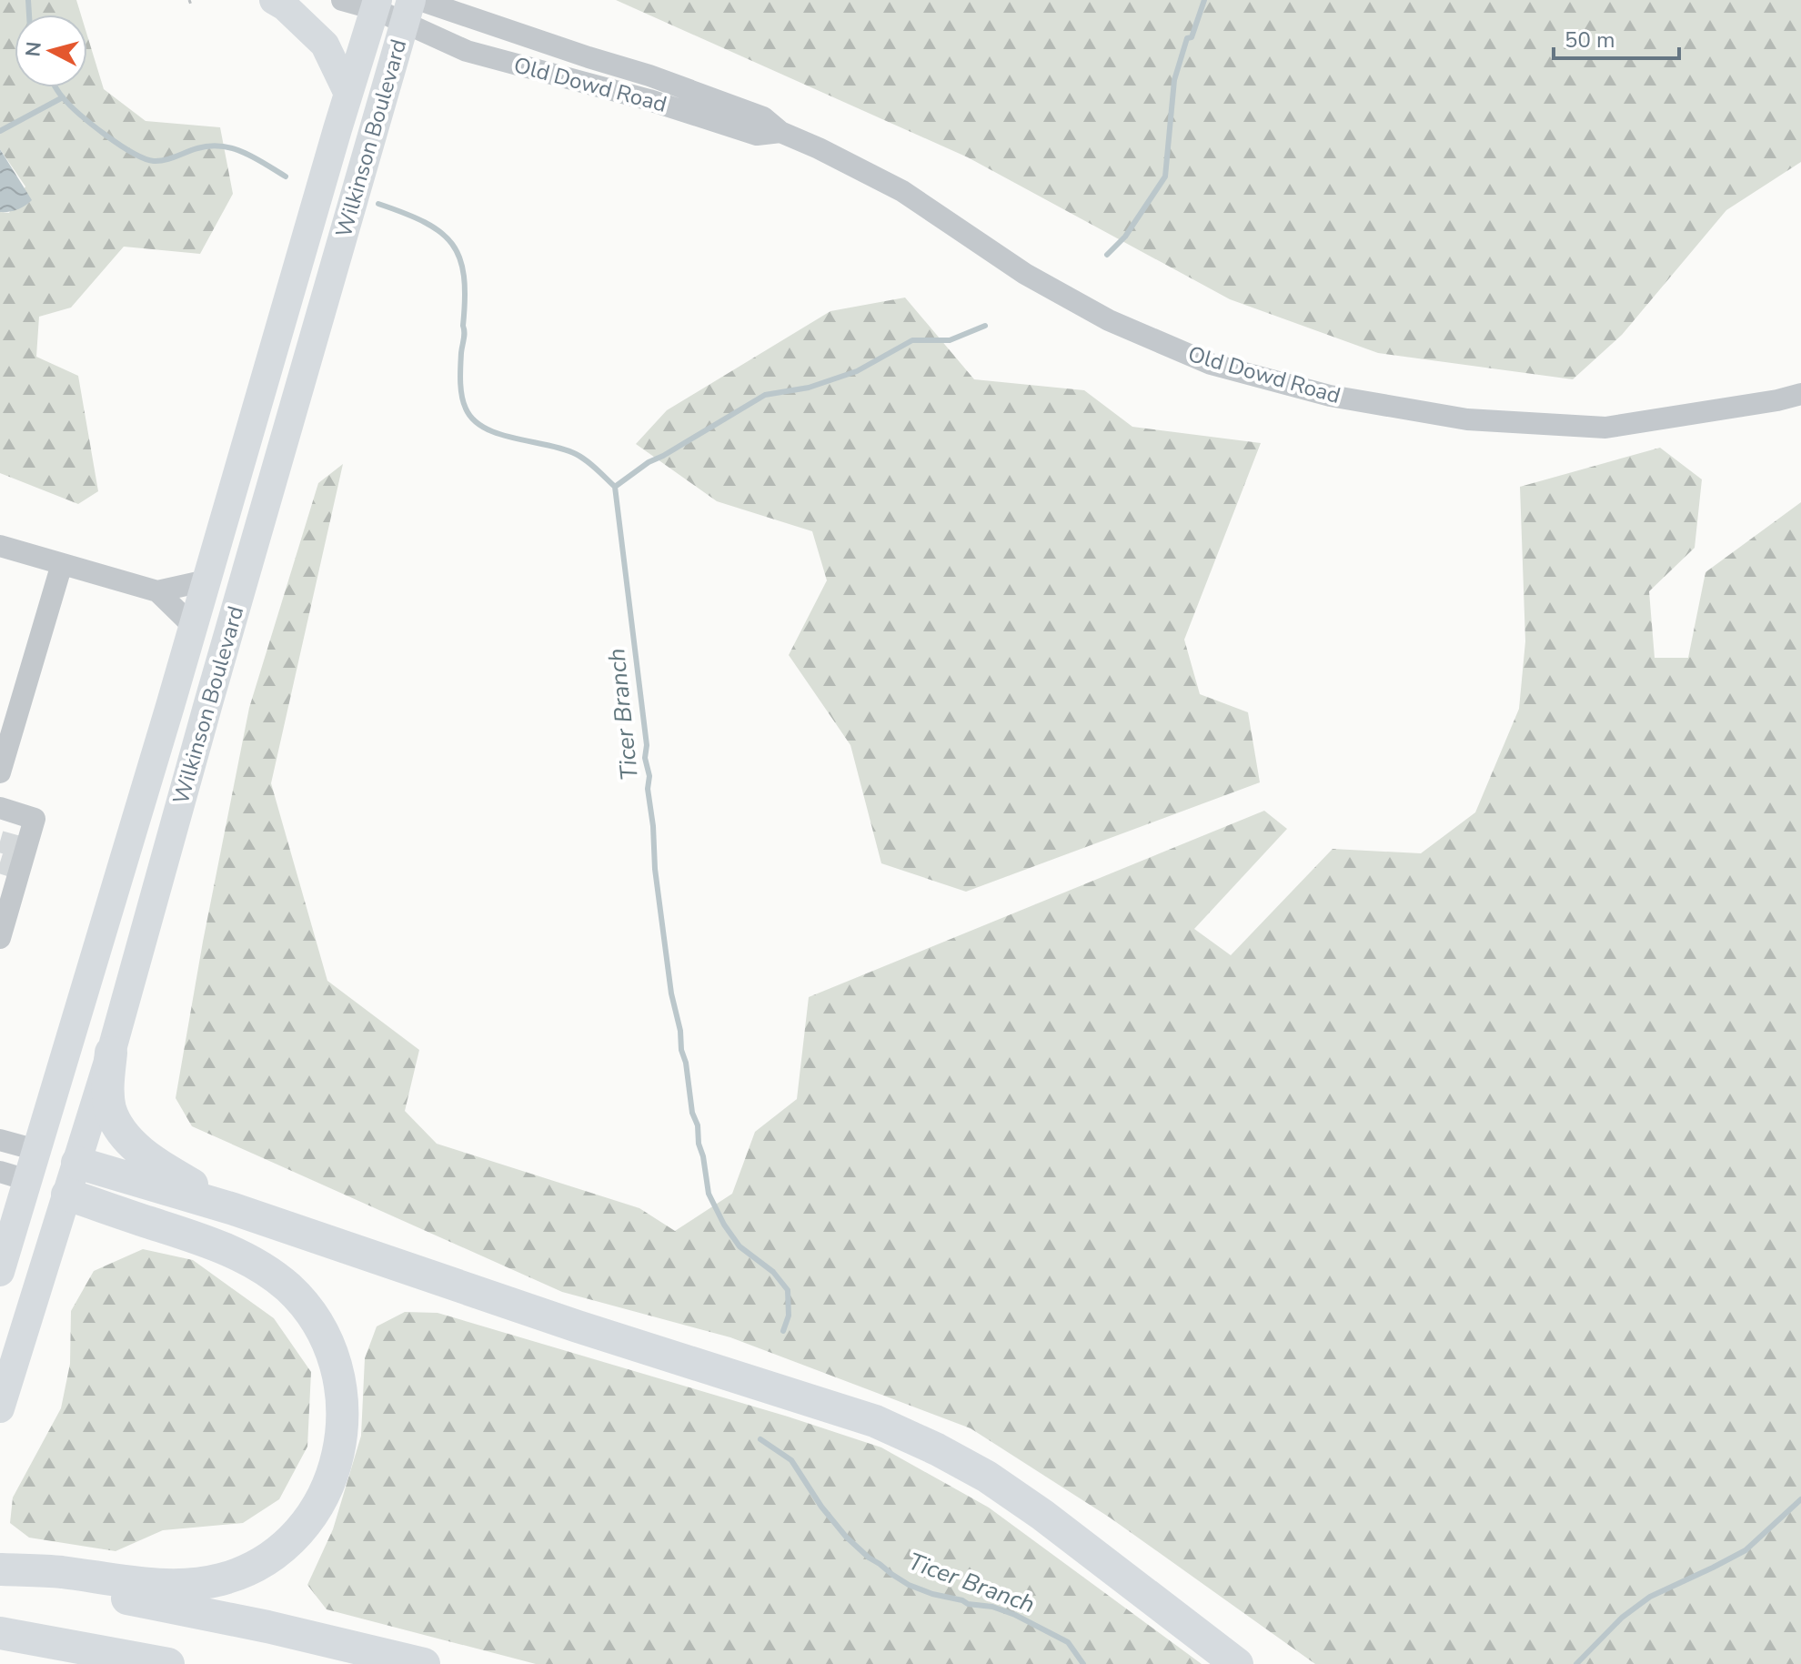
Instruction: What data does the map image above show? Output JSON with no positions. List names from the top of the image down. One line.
{"streets":{"main road":["Wilkinson Boulevard"],"street":["Old Dowd Road"]},"crossings":[["Old Dowd Road","Wilkinson Boulevard"]],"water":["Ticer Branch"],"scale_bar":"50 m","north":"left"}
